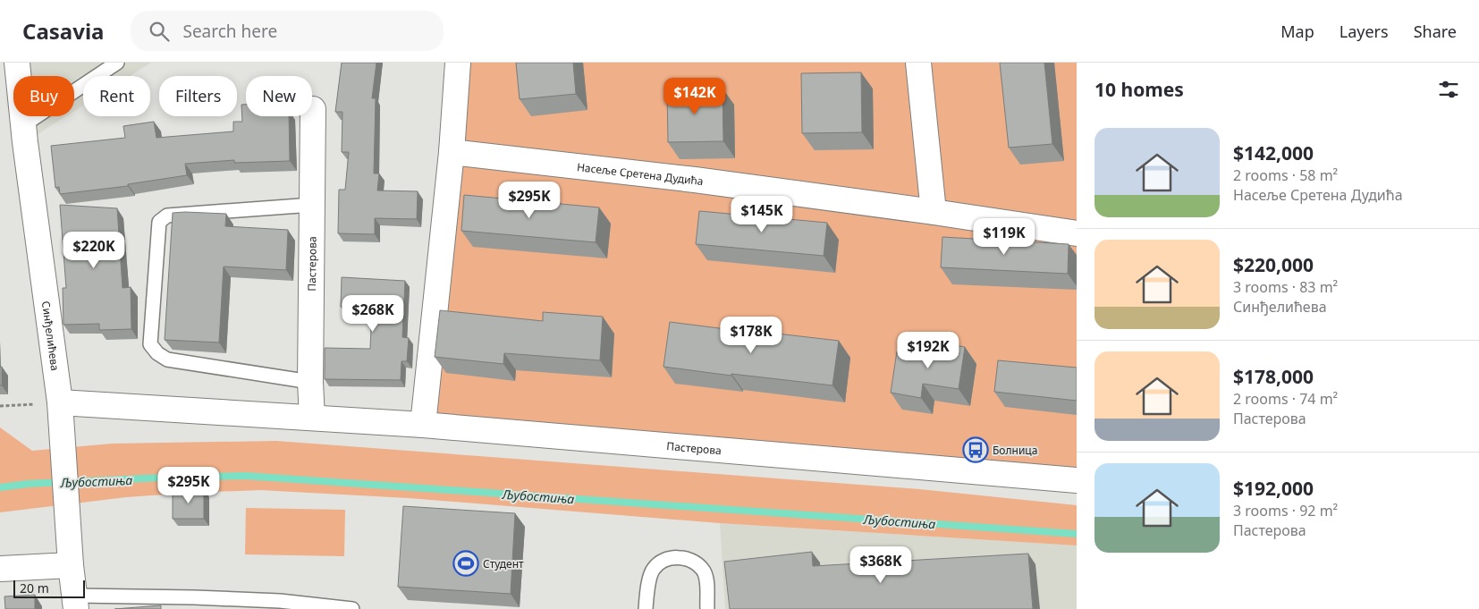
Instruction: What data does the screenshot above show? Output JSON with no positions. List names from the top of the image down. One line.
{"streets":{"street":["Насеље Сретена Дудића","Пастерова","Синђелићева"]},"crossings":[["Пастерова","Синђелићева"]],"water":["Љубостиња"],"places":{"bus stop":["Болница"],"sports":["Студент"]},"scale_bar":"20 m","page":{"header":"Casavia","search":"Search here","nav":["Map","Layers","Share"],"heading":"10 homes","chip":["Buy","Rent","Filters","New"],"price":["$142K","$295K","$145K","$119K","$220K","$268K","$178K","$192K","$295K","$368K"],"list":[{"name":"$142,000","note":"2 rooms · 58 m² · Насеље Сретена Дудића"},{"name":"$220,000","note":"3 rooms · 83 m² · Синђелићева"},{"name":"$178,000","note":"2 rooms · 74 m² · Пастерова"},{"name":"$192,000","note":"3 rooms · 92 m² · Пастерова"}],"scale":"20 m"}}
